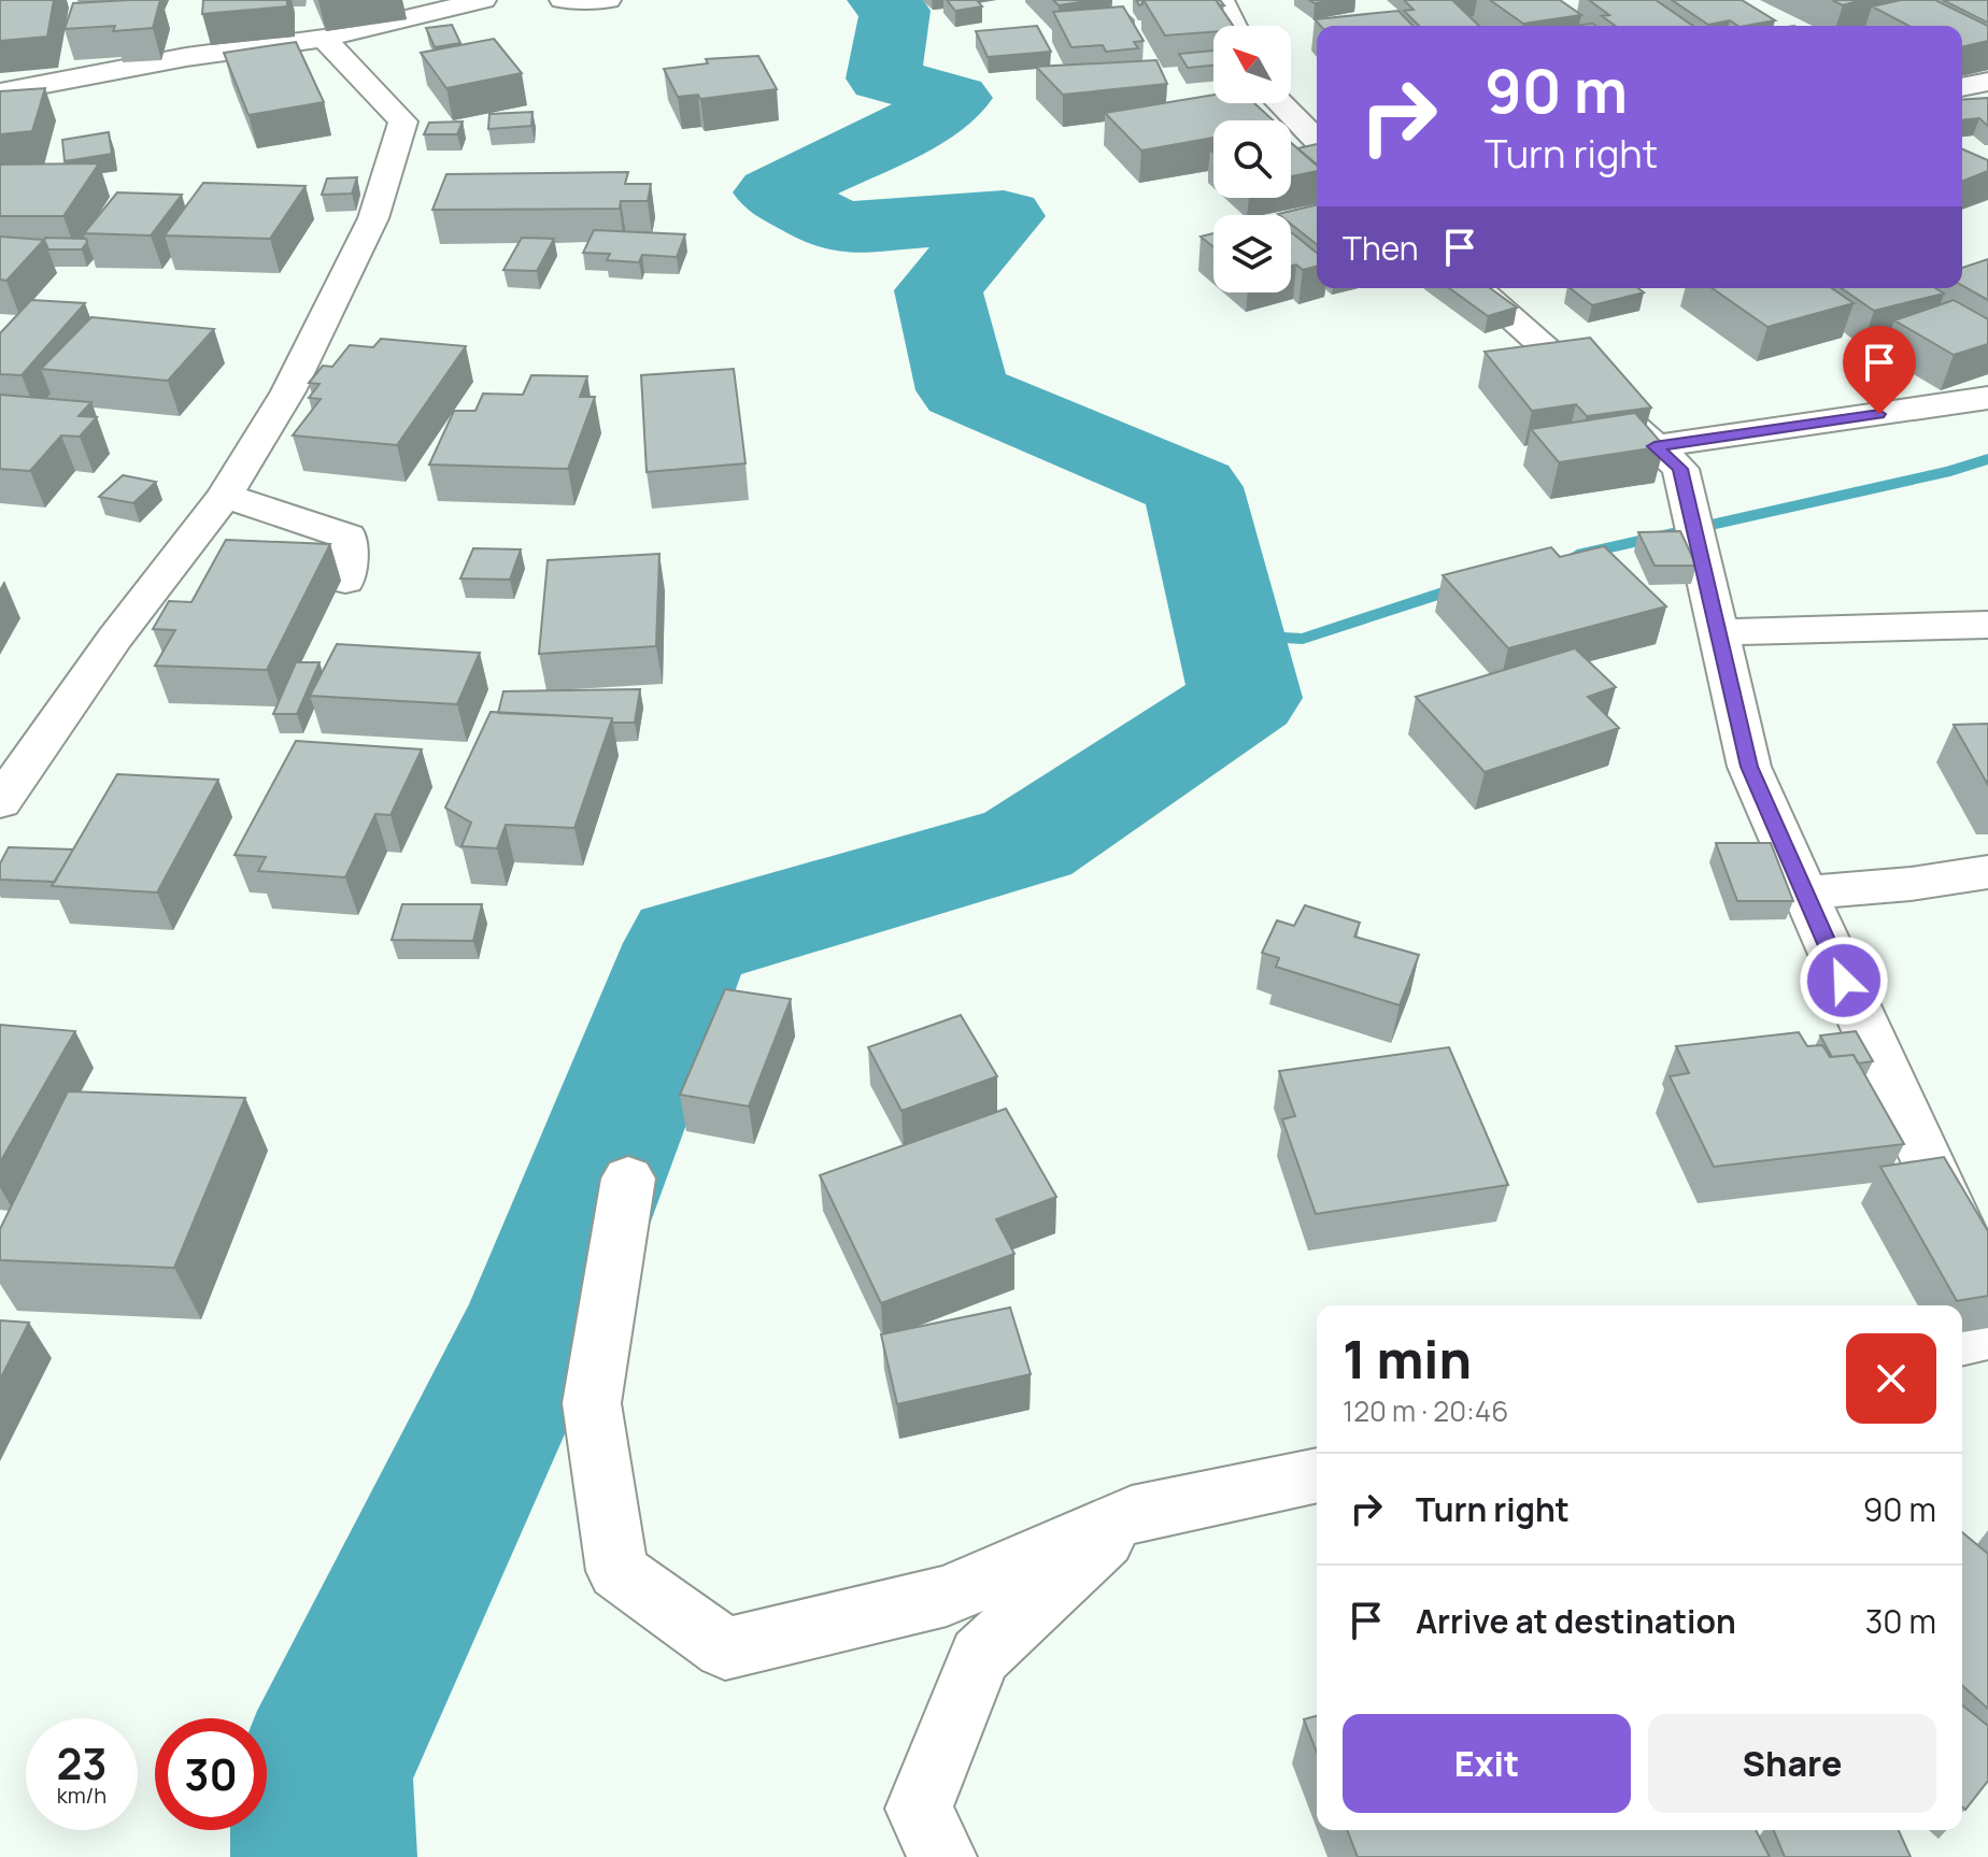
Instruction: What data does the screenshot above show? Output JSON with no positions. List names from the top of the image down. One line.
{"north":"top left","page":{"turn":["90 m","Turn right"],"then":"Then","heading":["1 min","120 m · 20:46"],"list":[{"name":"Turn right","value":"90 m"},{"name":"Arrive at destination","value":"30 m"}],"buttons":["Exit","Share"],"speed":"23 km/h","limit":"30"}}
